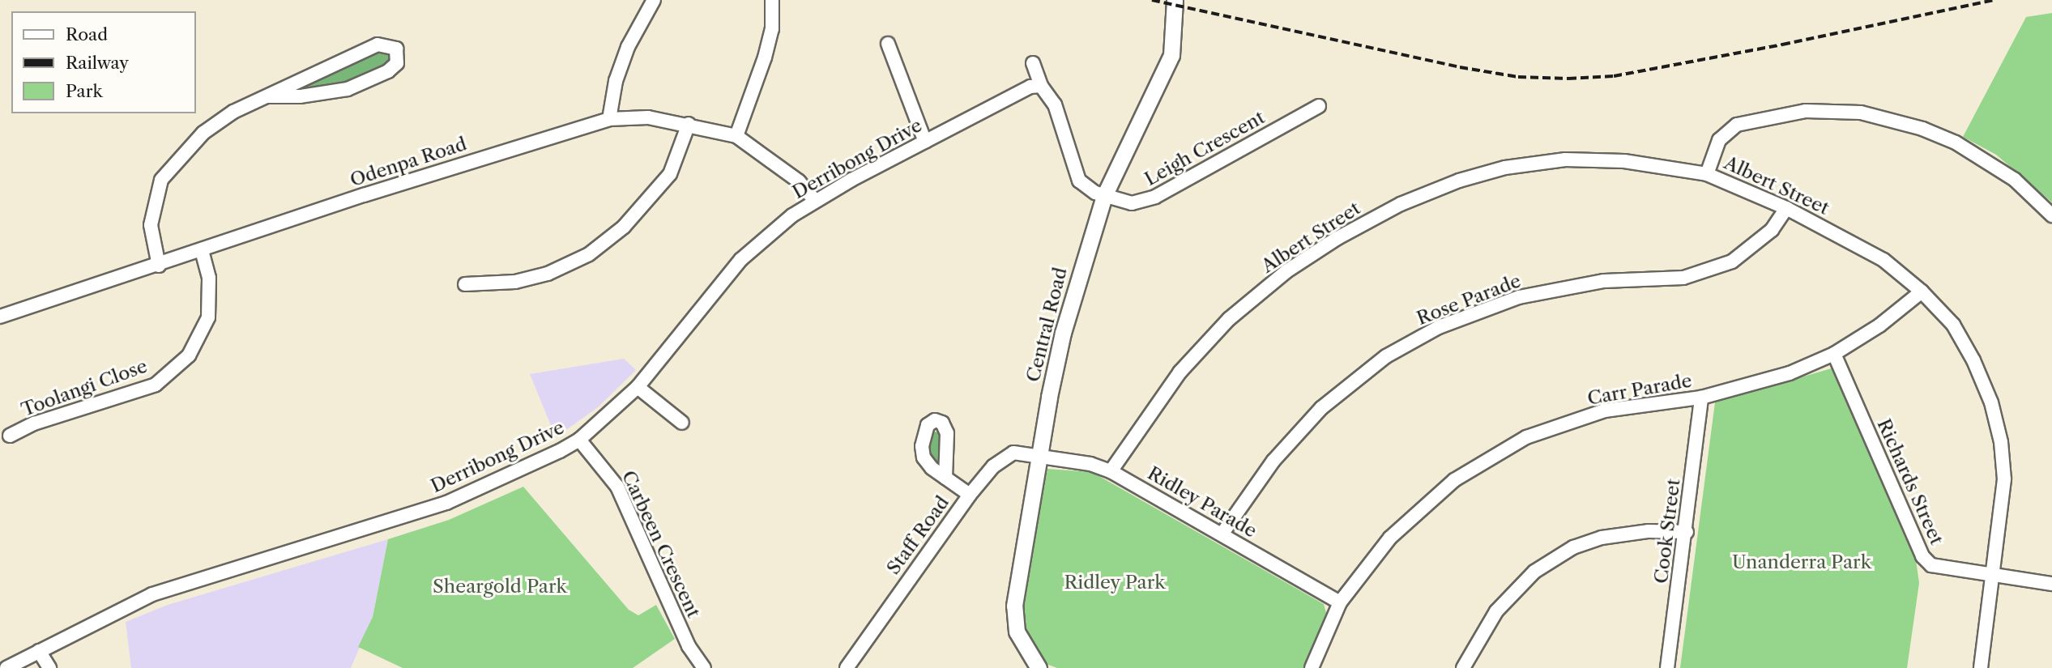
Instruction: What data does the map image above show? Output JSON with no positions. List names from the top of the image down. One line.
{"streets":{"main road":["Central Road"],"street":["Leigh Crescent","Derribong Drive","Odenpa Road","Albert Street","Rose Parade","Toolangi Close","Carr Parade","Richards Street","Ridley Parade","Cook Street","Staff Road","Carbeen Crescent"]},"crossings":[["Leigh Crescent","Central Road"],["Derribong Drive","Odenpa Road"],["Derribong Drive","Carbeen Crescent"],["Odenpa Road","Toolangi Close"],["Albert Street","Rose Parade"],["Albert Street","Carr Parade"],["Albert Street","Richards Street"],["Albert Street","Ridley Parade"],["Rose Parade","Ridley Parade"],["Central Road","Ridley Parade"],["Central Road","Staff Road"],["Carr Parade","Richards Street"],["Carr Parade","Ridley Parade"],["Carr Parade","Cook Street"],["Ridley Parade","Staff Road"]],"parks":["Unanderra Park","Ridley Park","Sheargold Park"],"legend":["Road","Railway","Park"]}
